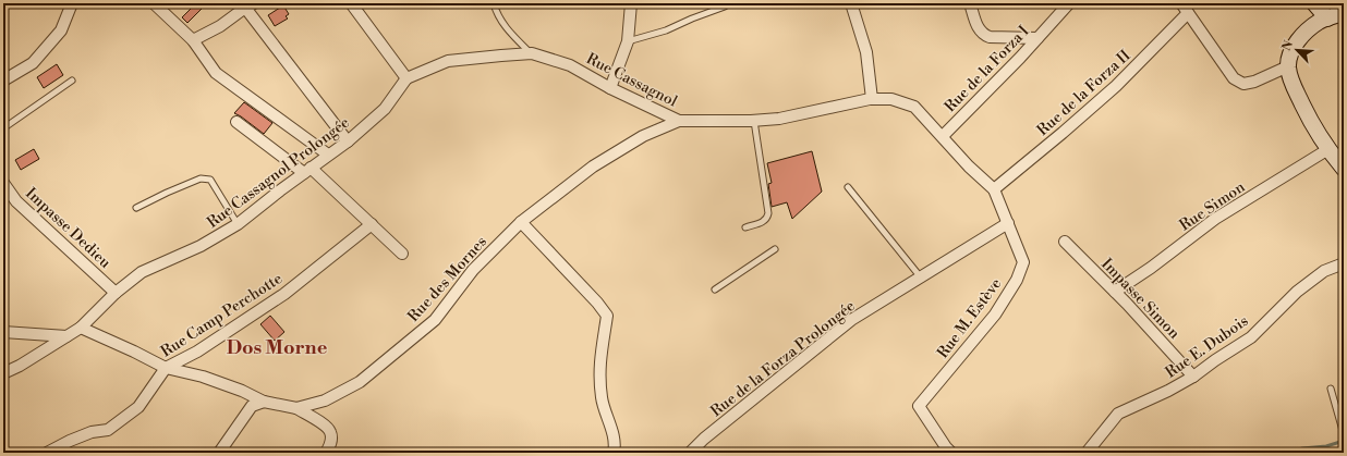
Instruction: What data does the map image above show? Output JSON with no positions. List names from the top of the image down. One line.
{"streets":{"street":["Rue de la Forza I","Rue Cassagnol","Rue de la Forza II","Rue Cassagnol Prolongée","Rue Simon","Impasse Dedieu","Rue des Mornes","Impasse Simon","Rue Camp Perchotte","Rue M. Estève","Rue E. Dubois","Rue de la Forza Prolongée"]},"crossings":[["Rue de la Forza I","Rue Cassagnol"],["Rue Cassagnol","Rue de la Forza II"],["Rue Cassagnol","Rue Cassagnol Prolongée"],["Rue Cassagnol","Rue des Mornes"],["Rue Cassagnol","Rue M. Estève"],["Rue de la Forza II","Rue M. Estève"],["Rue Cassagnol Prolongée","Impasse Dedieu"],["Rue Cassagnol Prolongée","Rue des Mornes"],["Rue Simon","Impasse Simon"],["Rue des Mornes","Rue Camp Perchotte"],["Impasse Simon","Rue E. Dubois"],["Rue M. Estève","Rue de la Forza Prolongée"]],"districts":["Dos Morne"],"north":"top left"}
